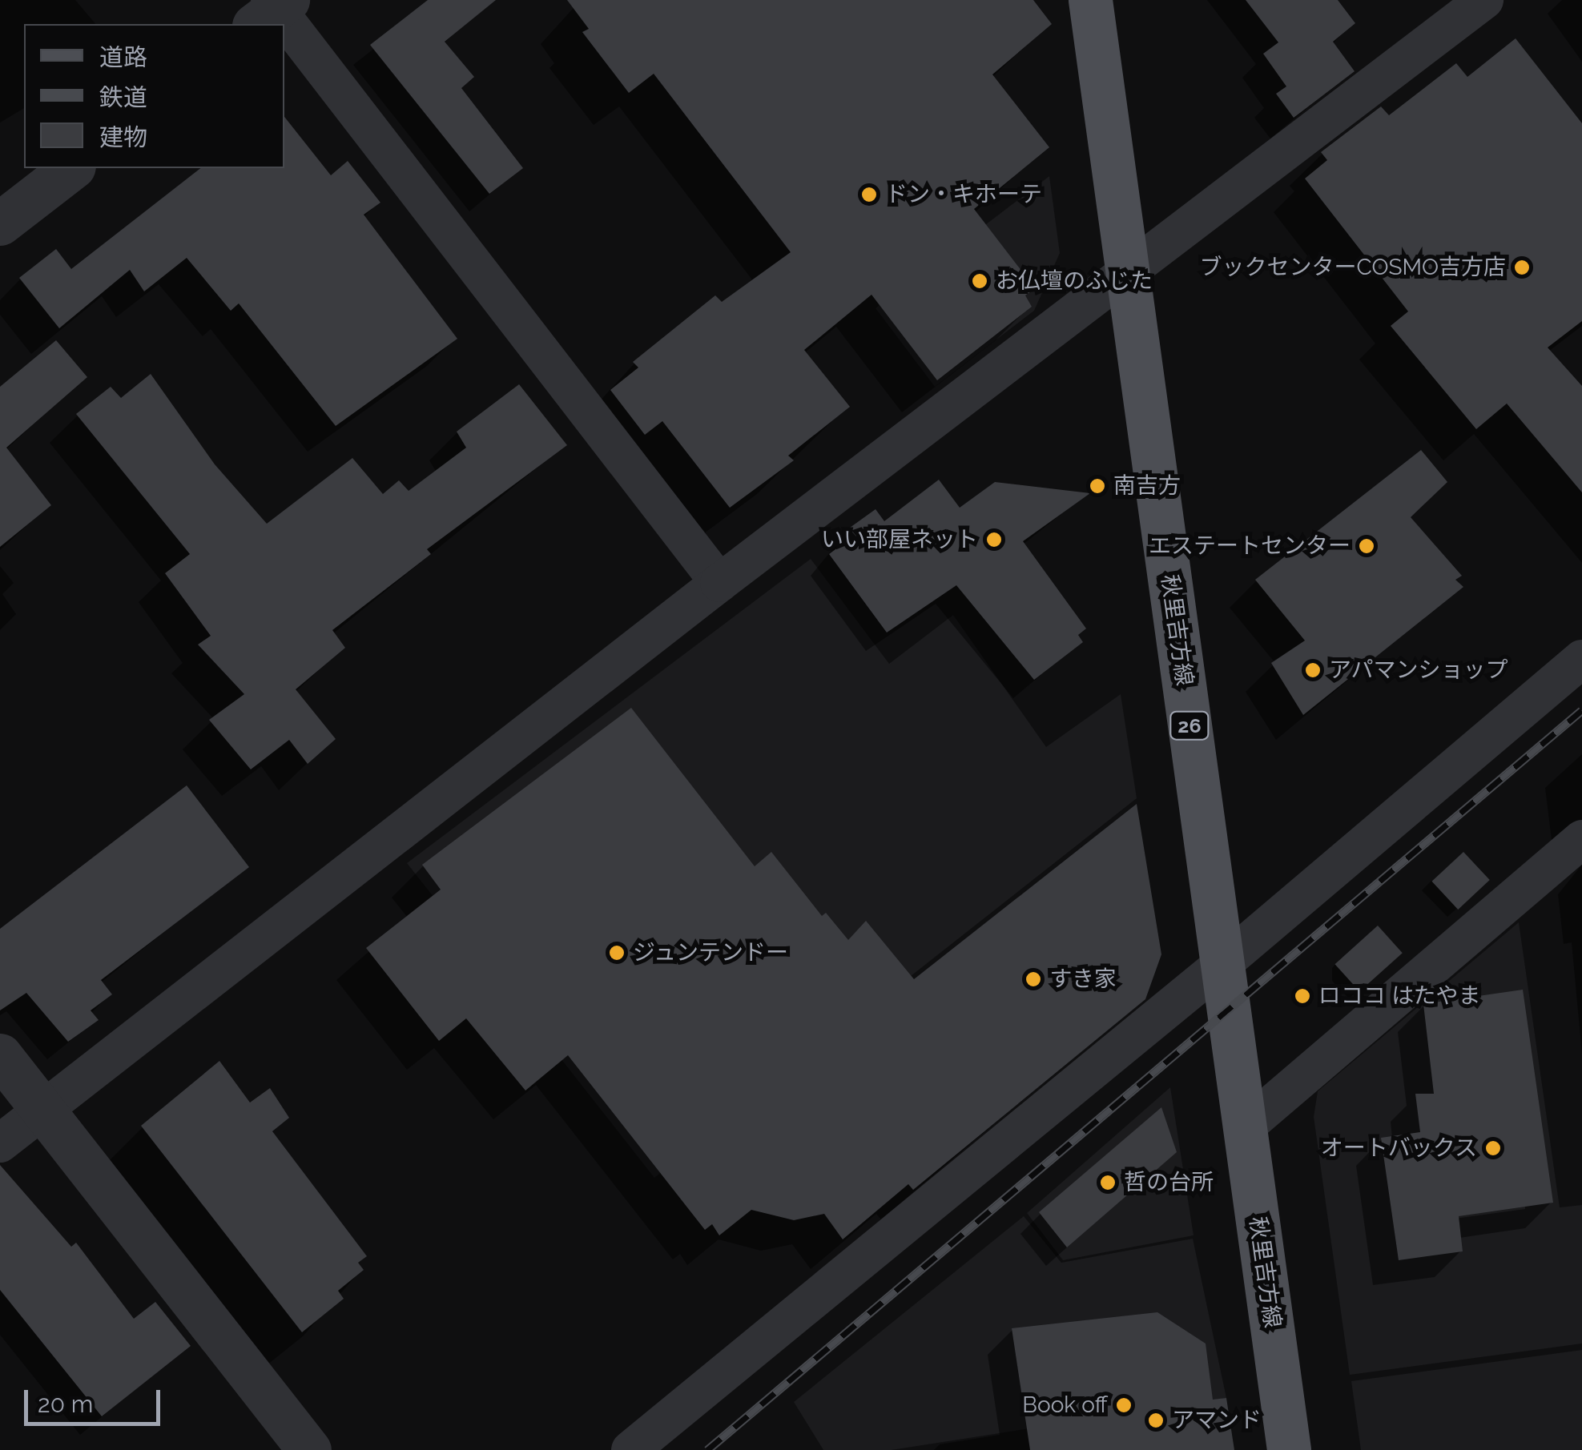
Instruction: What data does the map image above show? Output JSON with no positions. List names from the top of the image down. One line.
{"streets":{"main road":["秋里吉方線","26"]},"places":["ドン・キホーテ","ブックセンターCOSMO吉方店","お仏壇のふじた","南吉方","いい部屋ネット","エステートセンター","アパマンショップ","ジュンテンドー","すき家","ロココ はたやま","オートバックス","哲の台所","Book off","アマンド"],"legend":["道路","鉄道","建物"],"scale_bar":"20 m"}
